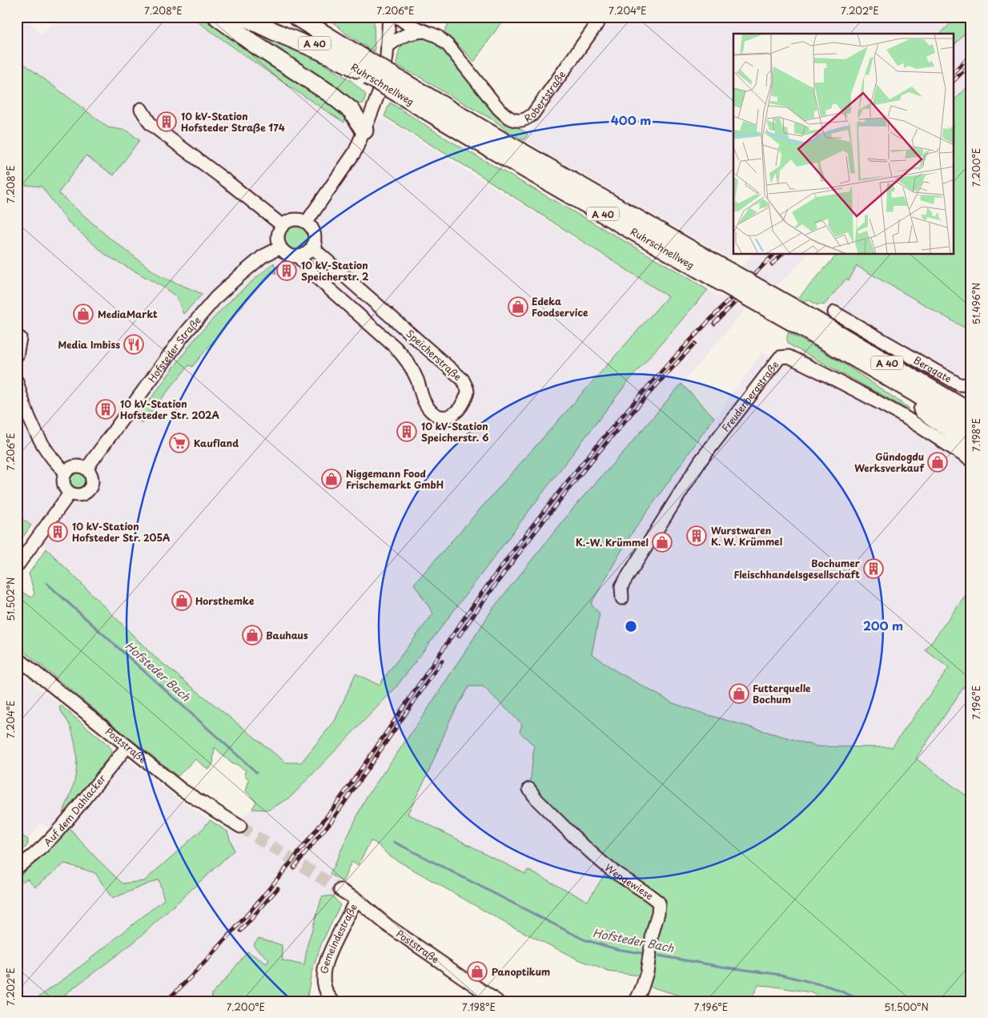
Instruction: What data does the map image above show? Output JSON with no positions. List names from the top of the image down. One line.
{"streets":{"highway":["A 40","Ruhrschnellweg"],"street":["Robertstraße","Hofsteder Straße","Speicherstraße","Berggate","Freudenbergstraße","Poststraße","Auf dem Dahlacker","Wengewiese","Gemeindestraße"]},"crossings":[["Hofsteder Straße","Speicherstraße"],["Poststraße","Auf dem Dahlacker"],["Poststraße","Gemeindestraße"]],"water":["Hofsteder Bach"],"places":{"building":["10 kV-Station Hofsteder Straße 174","10 kV-Station Speicherstr. 2","10 kV-Station Hofsteder Str. 202A","10 kV-Station Speicherstr. 6","10 kV-Station Hofsteder Str. 205A","Wurstwaren K. W. Krümmel","Bochumer Fleischhandelsgesellschaft"],"shop":["Edeka Foodservice","MediaMarkt","Gündogdu Werksverkauf","Niggemann Food Frischemarkt GmbH","K.-W. Krümmel","Horsthemke","Bauhaus","Futterquelle Bochum","Panoptikum"],"restaurant":["Media Imbiss"],"supermarket":["Kaufland"]},"coordinates":["7.208°E","7.206°E","7.204°E","7.202°E","7.200°E","51.496°N","7.198°E","51.502°N","7.196°E","51.500°N"],"rings":["400 m","200 m"]}
